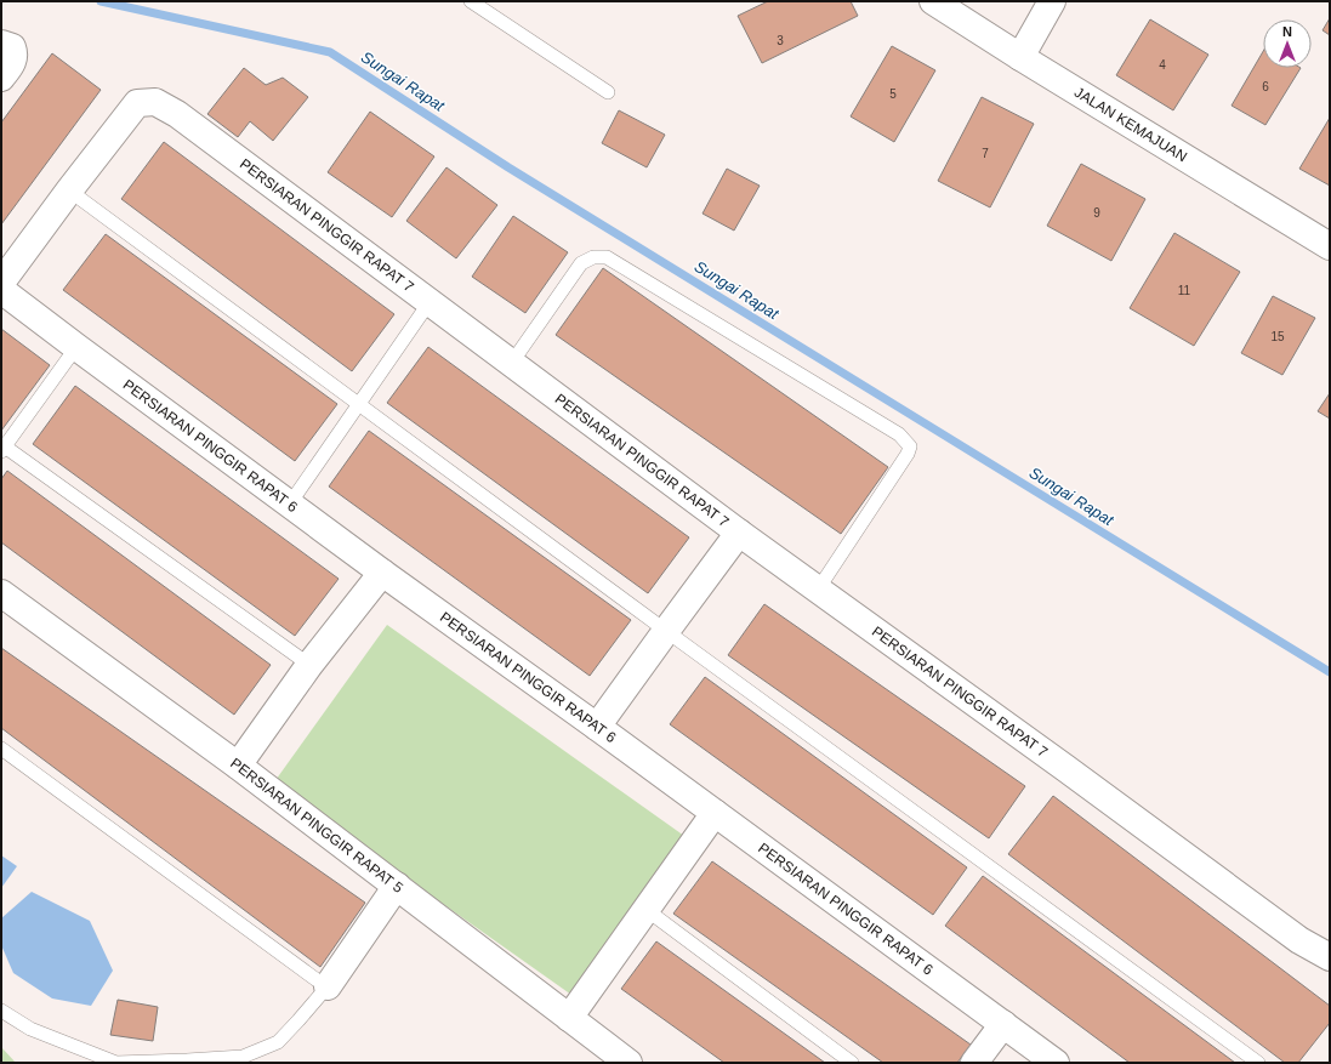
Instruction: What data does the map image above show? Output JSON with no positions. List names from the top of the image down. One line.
{"streets":{"street":["JALAN KEMAJUAN","PERSIARAN PINGGIR RAPAT 7","PERSIARAN PINGGIR RAPAT 6","PERSIARAN PINGGIR RAPAT 5"]},"water":["Sungai Rapat"],"house_numbers":["3","4","6","5","7","9","11","15"],"north":"top"}
